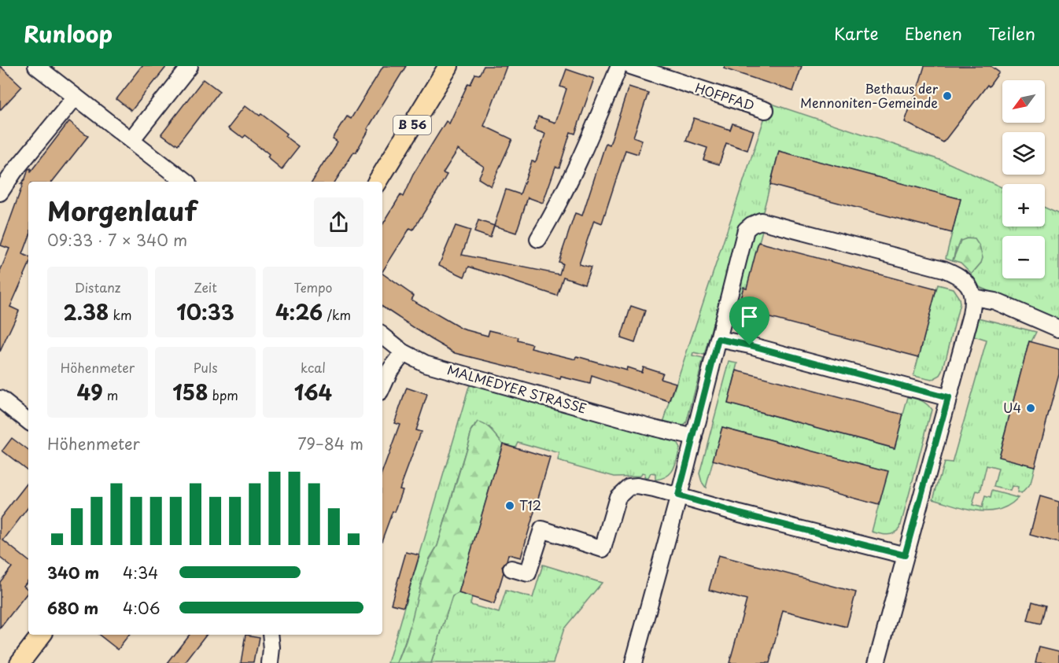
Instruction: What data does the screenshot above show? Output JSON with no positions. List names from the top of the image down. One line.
{"streets":{"main road":["B 56"],"street":["HOFPFAD","MALMEDYER STRASSE"]},"places":["Bethaus der Mennoniten-Gemeinde","U4","T12"],"north":"bottom left","page":{"header":"Runloop","nav":["Karte","Ebenen","Teilen"],"map_buttons":["+","−"],"heading":["Morgenlauf","09:33 · 7 × 340 m"],"stats":[["Distanz","2.38 km"],["Zeit","10:33"],["Tempo","4:26 /km"],["Höhenmeter","49 m"],["Puls","158 bpm"],["kcal","164"]],"chart":["Höhenmeter","79–84 m"],"list":[{"name":"340 m","note":"4:34"},{"name":"680 m","note":"4:06"}]}}
